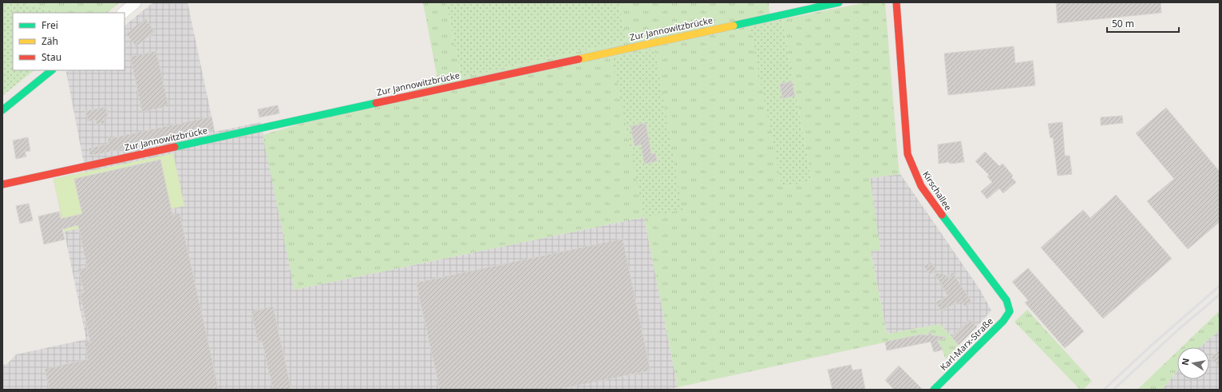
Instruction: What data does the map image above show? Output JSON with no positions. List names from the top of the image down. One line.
{"streets":{"street":["Zur Jannowitzbrücke","Kirschallee","Karl-Marx-Straße"]},"crossings":[["Kirschallee","Karl-Marx-Straße"]],"legend":["Frei","Zäh","Stau"],"scale_bar":"50 m","north":"left"}
